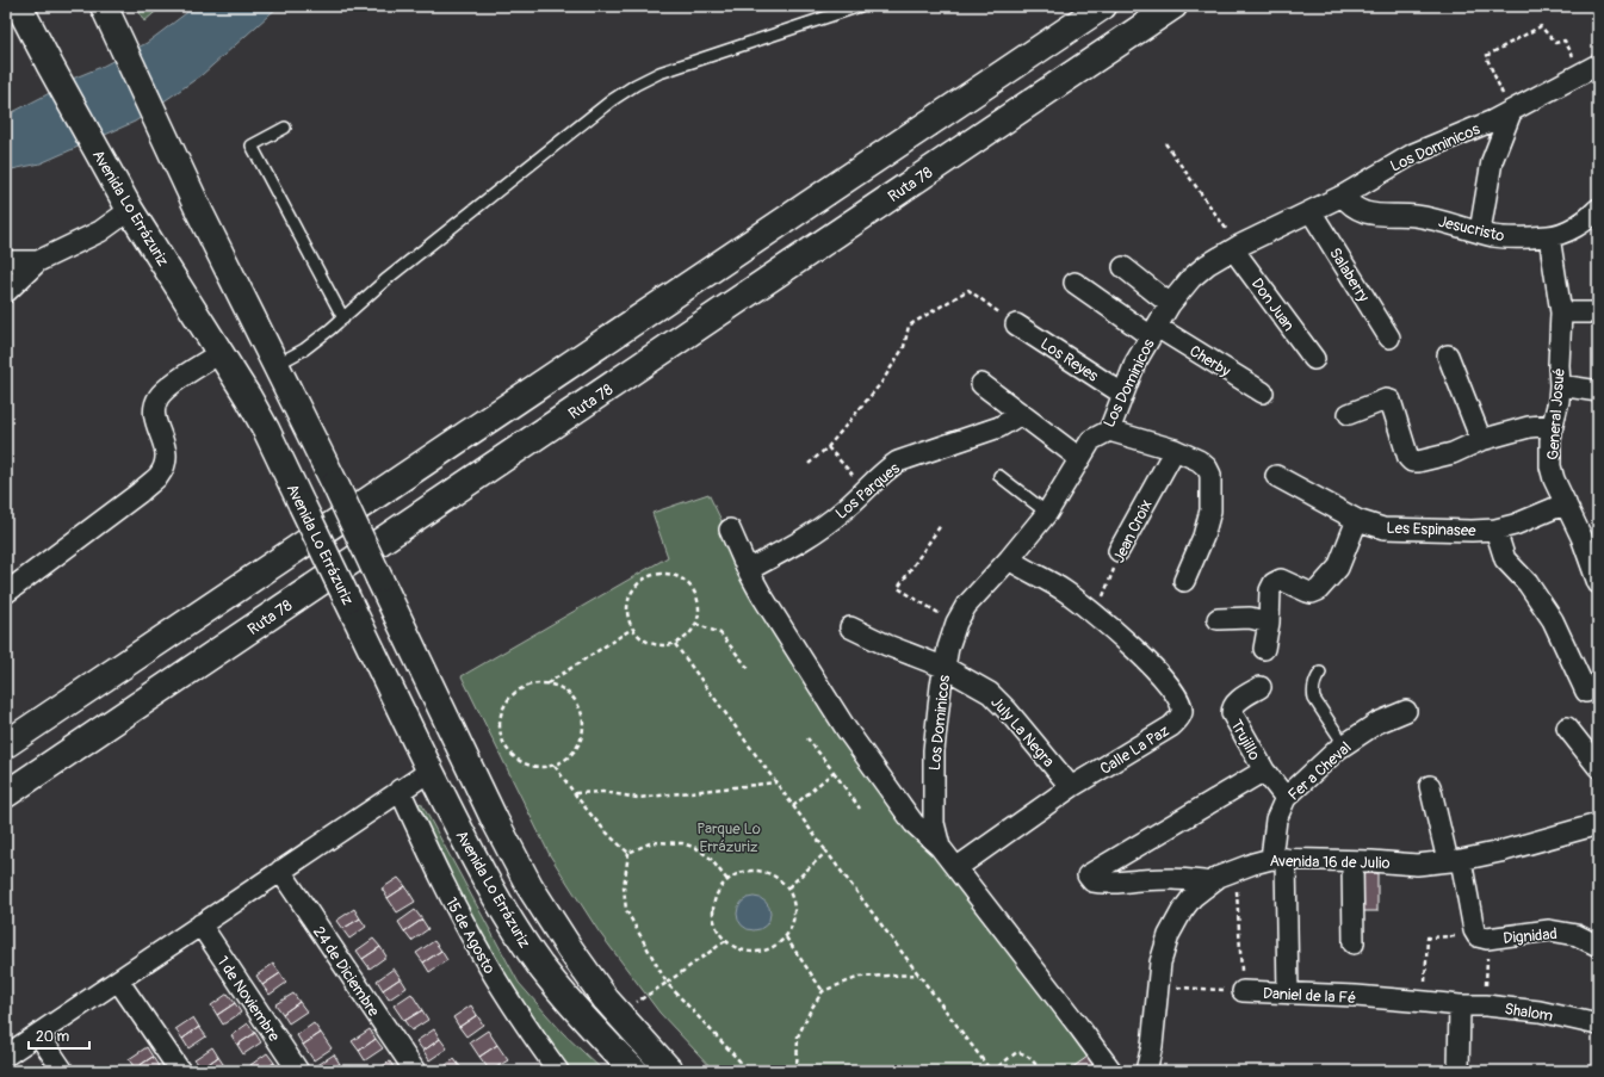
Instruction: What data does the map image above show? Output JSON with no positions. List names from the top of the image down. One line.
{"streets":{"main road":["Ruta 78","Avenida Lo Errázuriz"],"street":["Los Dominicos","Jesucristo","Salaberry","Don Juan","Los Reyes","Cherby","General Josué","Los Parques","Les Espinasee","Jean Croix","July La Negra","Trujillo","Calle La Paz","Fer a Cheval","Avenida 16 de Julio","15 de Agosto","Dignidad","24 de Diciembre","Daniel de la Fé","1 de Noviembre","Shalom"]},"crossings":[["Los Dominicos","Jesucristo"],["Los Dominicos","Salaberry"],["Los Dominicos","Don Juan"],["Los Dominicos","Los Reyes"],["Los Dominicos","Cherby"],["Los Dominicos","Los Parques"],["Los Dominicos","July La Negra"],["Los Dominicos","Calle La Paz"],["Jesucristo","General Josué"],["General Josué","Les Espinasee"],["Jean Croix","Calle La Paz"],["July La Negra","Calle La Paz"],["Trujillo","Fer a Cheval"],["Fer a Cheval","Avenida 16 de Julio"],["Fer a Cheval","Daniel de la Fé"],["Avenida 16 de Julio","Daniel de la Fé"],["Daniel de la Fé","Shalom"]],"parks":["Parque Lo Errázuriz"],"scale_bar":"20 m"}
